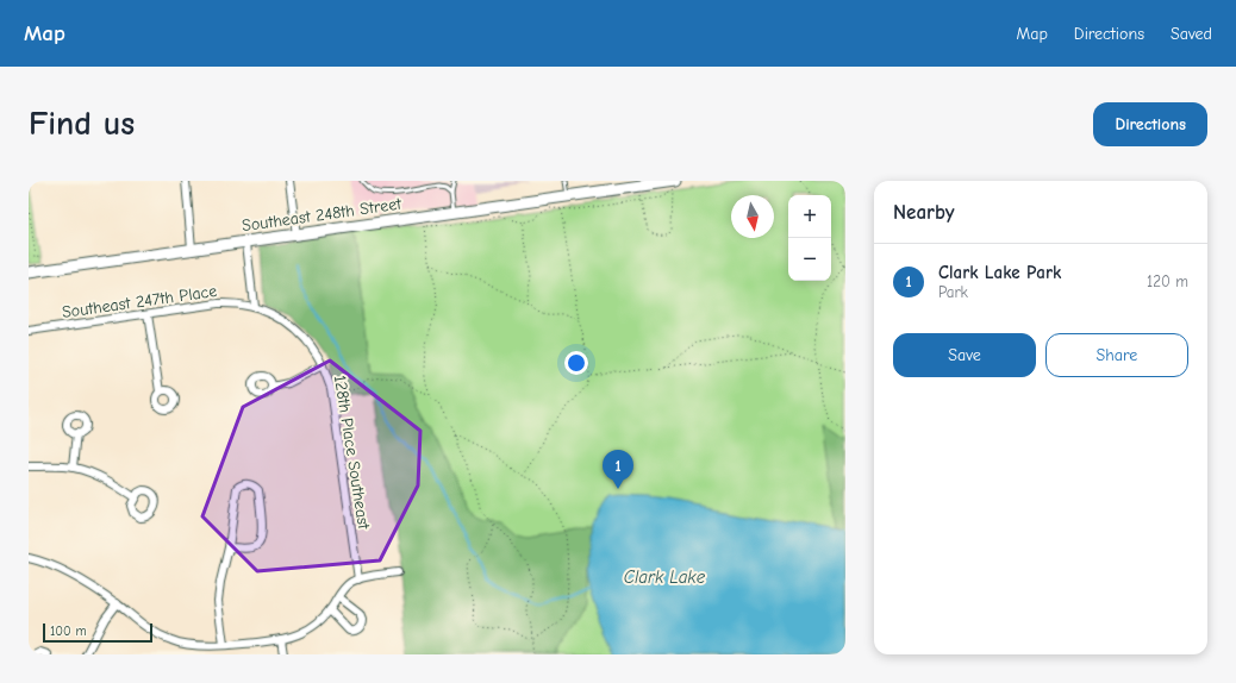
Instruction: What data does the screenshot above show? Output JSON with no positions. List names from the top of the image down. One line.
{"streets":{"street":["Southeast 248th Street","Southeast 247th Place","128th Place Southeast"]},"crossings":[["Southeast 247th Place","128th Place Southeast"]],"water":["Clark Lake"],"scale_bar":"100 m","north":"bottom","page":{"header":"Map","nav":["Map","Directions","Saved"],"buttons":["Directions",["Save","Share"]],"title":"Find us","heading":"Nearby","map_buttons":["+","−"],"list":[{"mark":"1","name":"Clark Lake Park","note":"Park","value":"120 m"}],"pins":"1","scale":"100 m"}}
